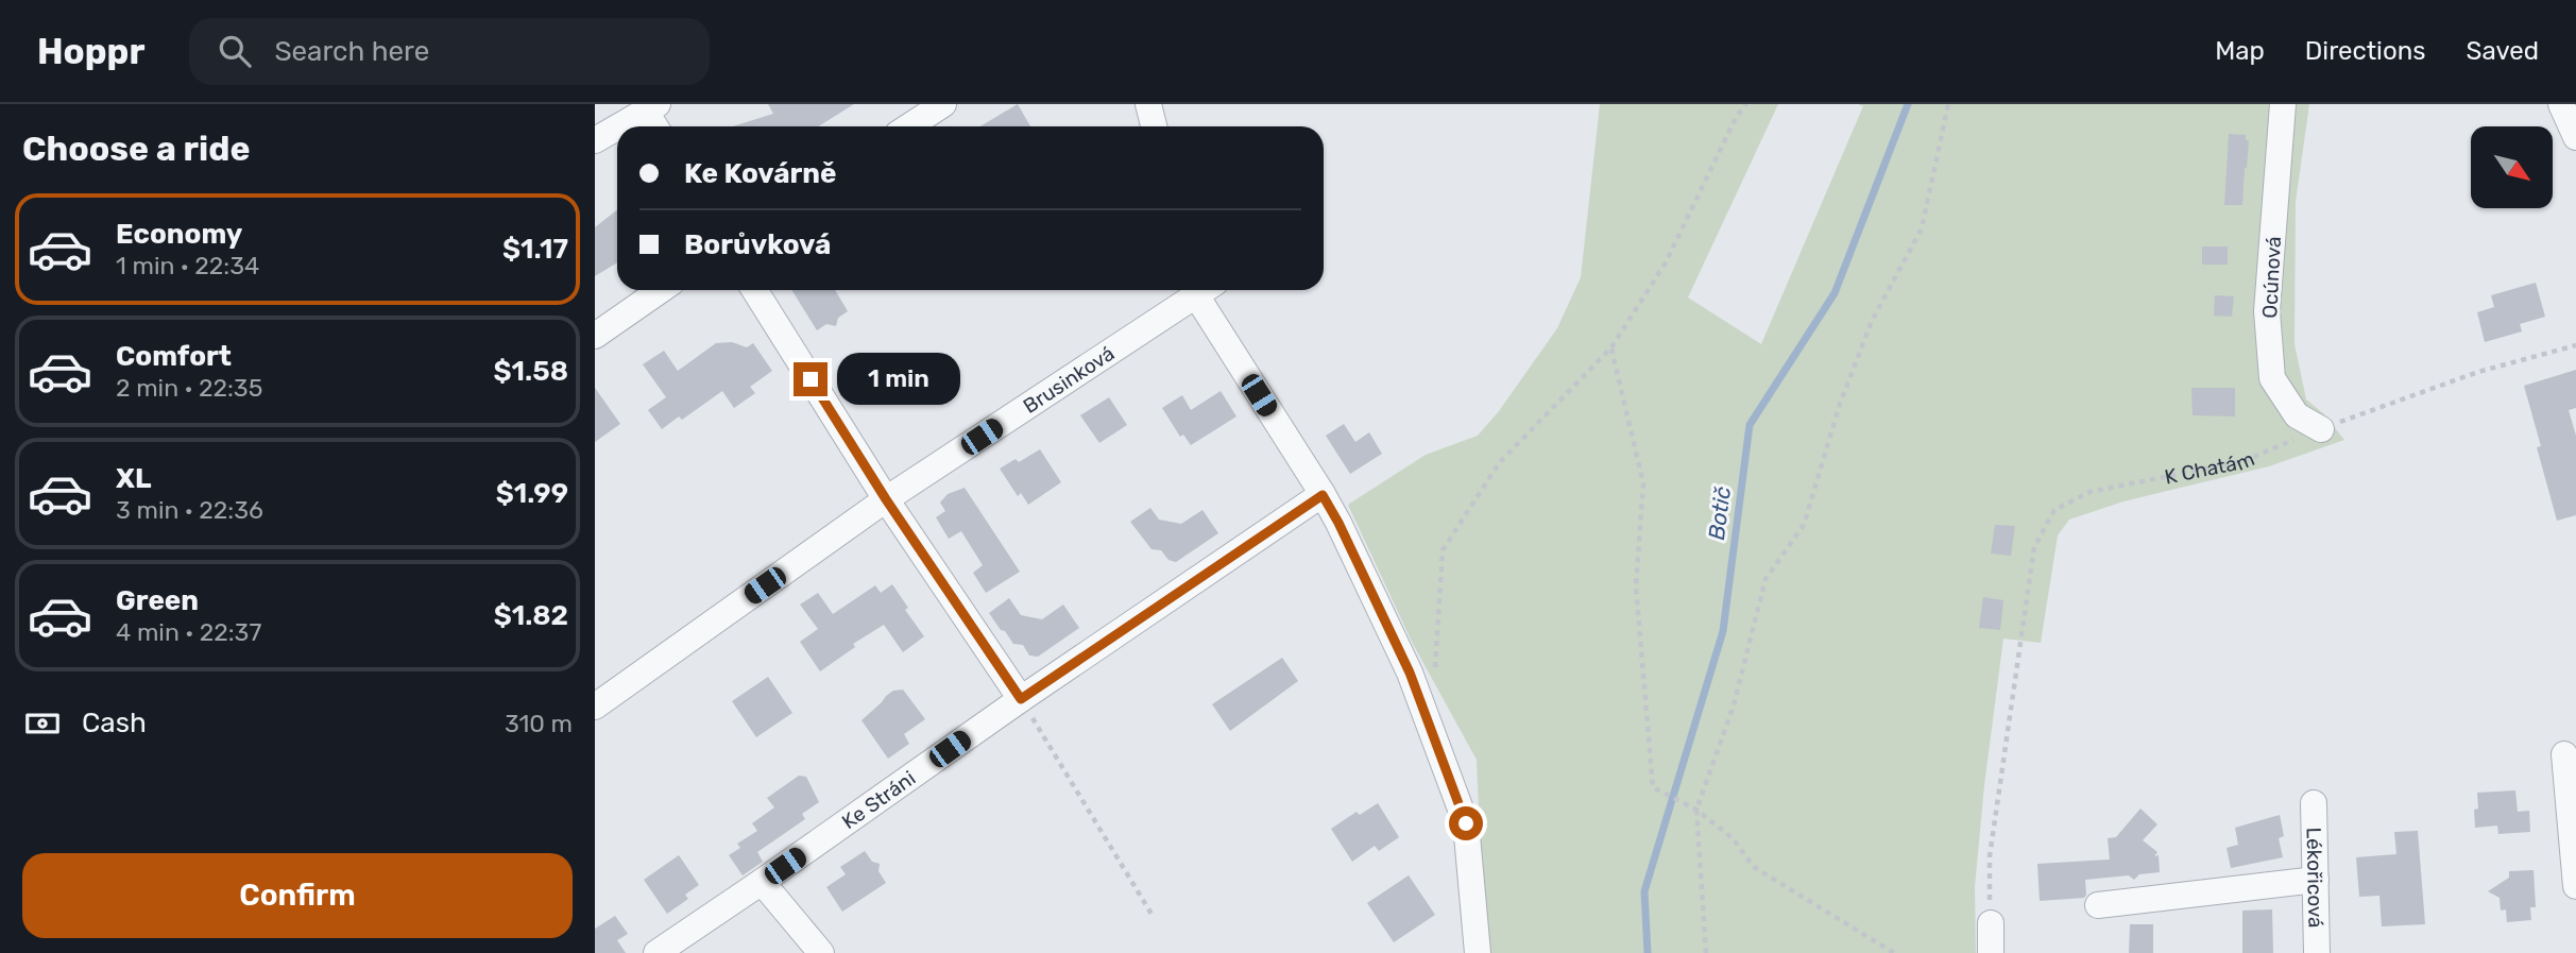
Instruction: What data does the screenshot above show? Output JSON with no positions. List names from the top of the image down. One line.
{"streets":{"street":["Ocúnová","Brusinková","Ke Stráni","Lékořicová"],"path":["K Chatám"]},"crossings":[["Ocúnová","K Chatám"]],"water":["Botič"],"north":"bottom right","page":{"header":"Hoppr","search":"Search here","nav":["Map","Directions","Saved"],"heading":"Choose a ride","banner":["Ke Kovárně","Borůvková"],"list":[{"name":"Economy","note":"1 min · 22:34","value":"$1.17"},{"name":"Comfort","note":"2 min · 22:35","value":"$1.58"},{"name":"XL","note":"3 min · 22:36","value":"$1.99"},{"name":"Green","note":"4 min · 22:37","value":"$1.82"}],"bubble":"1 min","pay":["Cash","310 m"],"buttons":"Confirm"}}
